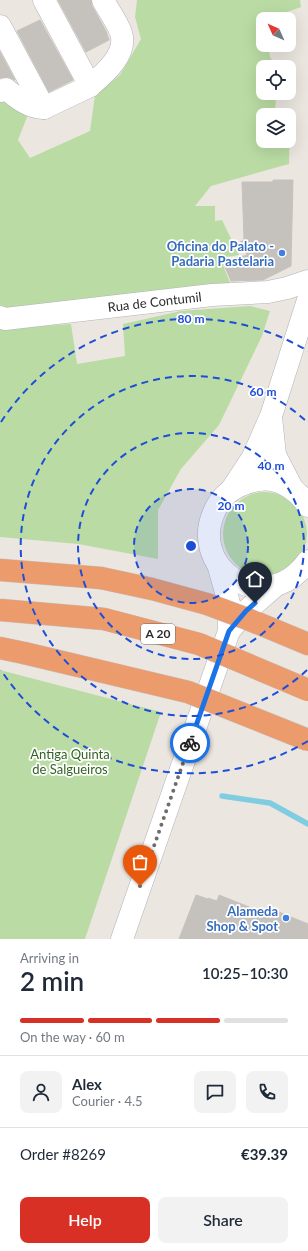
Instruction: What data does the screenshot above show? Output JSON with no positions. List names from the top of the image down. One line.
{"streets":{"highway":["A 20"],"street":["Rua de Contumil"]},"parks":["Antiga Quinta de Salgueiros"],"places":["Oficina do Palato - Padaria Pastelaria","Alameda Shop & Spot"],"north":"top left","page":{"heading":["2 min","Arriving in","10:25–10:30"],"panel":["Alex","Courier · 4.5","Order #8269","€39.39"],"bar":"On the way · 60 m","buttons":["Help","Share"]},"rings":["80 m","60 m","40 m","20 m"]}
